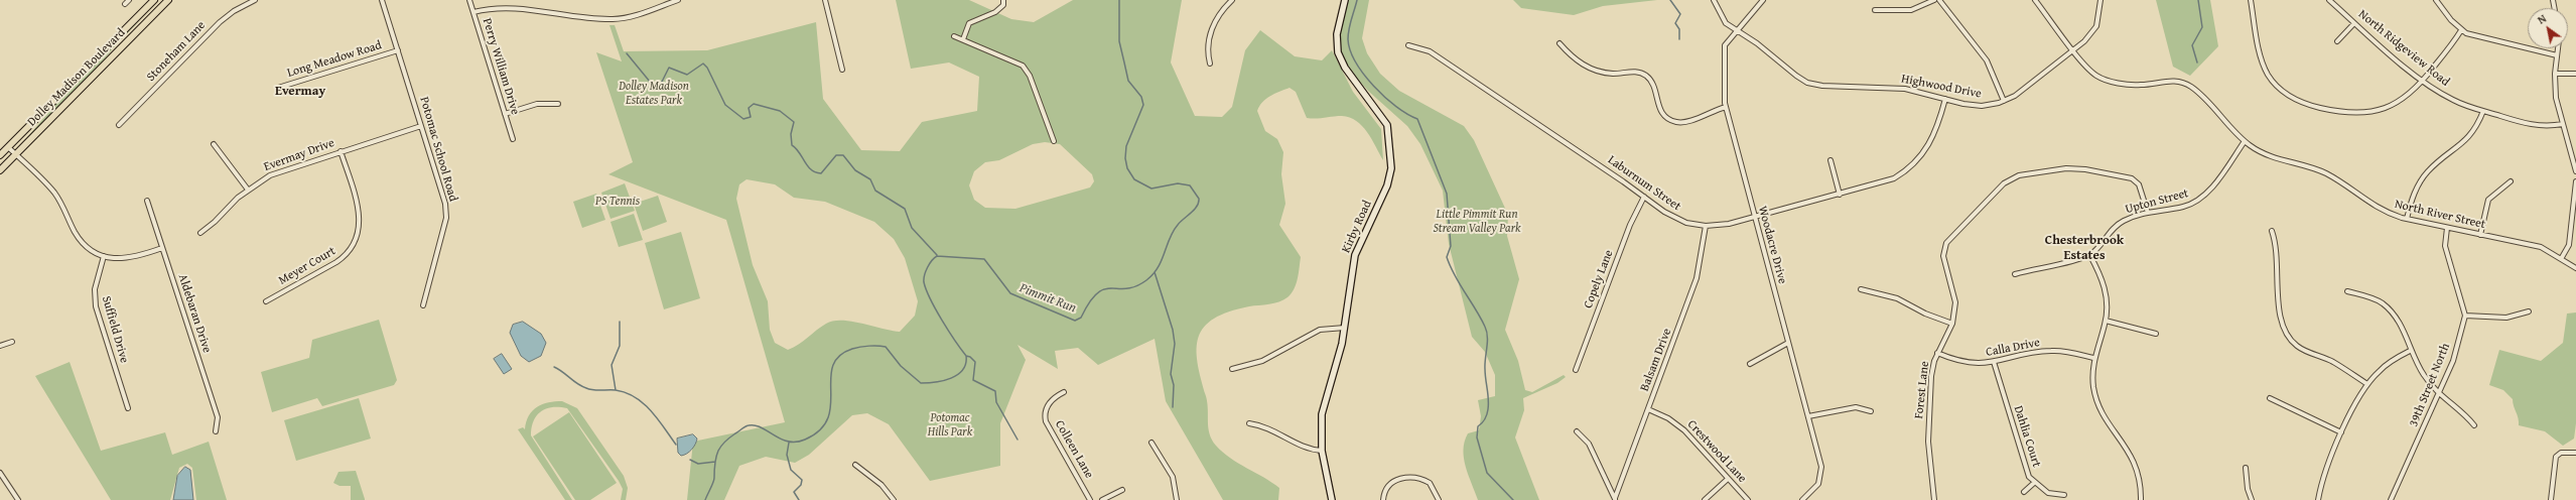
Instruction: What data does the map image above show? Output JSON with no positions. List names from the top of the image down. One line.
{"streets":{"main road":["Dolley Madison Boulevard","Kirby Road"],"street":["North Ridgeview Road","Stoneham Lane","Long Meadow Road","Perry William Drive","Highwood Drive","Potomac School Road","Evermay Drive","Laburnum Street","Upton Street","North River Street","Woodacre Drive","Meyer Court","Copely Lane","Aldebaran Drive","Suffield Drive","Calla Drive","Balsam Drive","39th Street North","Forest Lane","Dahlia Court","Colleen Lane","Crestwood Lane"]},"crossings":[["Long Meadow Road","Potomac School Road"],["Highwood Drive","Laburnum Street"],["Highwood Drive","North River Street"],["Highwood Drive","Woodacre Drive"],["Potomac School Road","Evermay Drive"],["Evermay Drive","Meyer Court"],["Laburnum Street","Woodacre Drive"],["Laburnum Street","Copely Lane"],["Laburnum Street","Balsam Drive"],["Upton Street","North River Street"],["Upton Street","Forest Lane"],["North River Street","39th Street North"],["Calla Drive","Forest Lane"],["Calla Drive","Dahlia Court"],["Balsam Drive","Crestwood Lane"]],"districts":["Evermay","Chesterbrook Estates"],"water":["Pimmit Run"],"parks":["Dolley Madison Estates Park","PS Tennis","Little Pimmit Run Stream Valley Park","Potomac Hills Park"],"north":"top left"}
